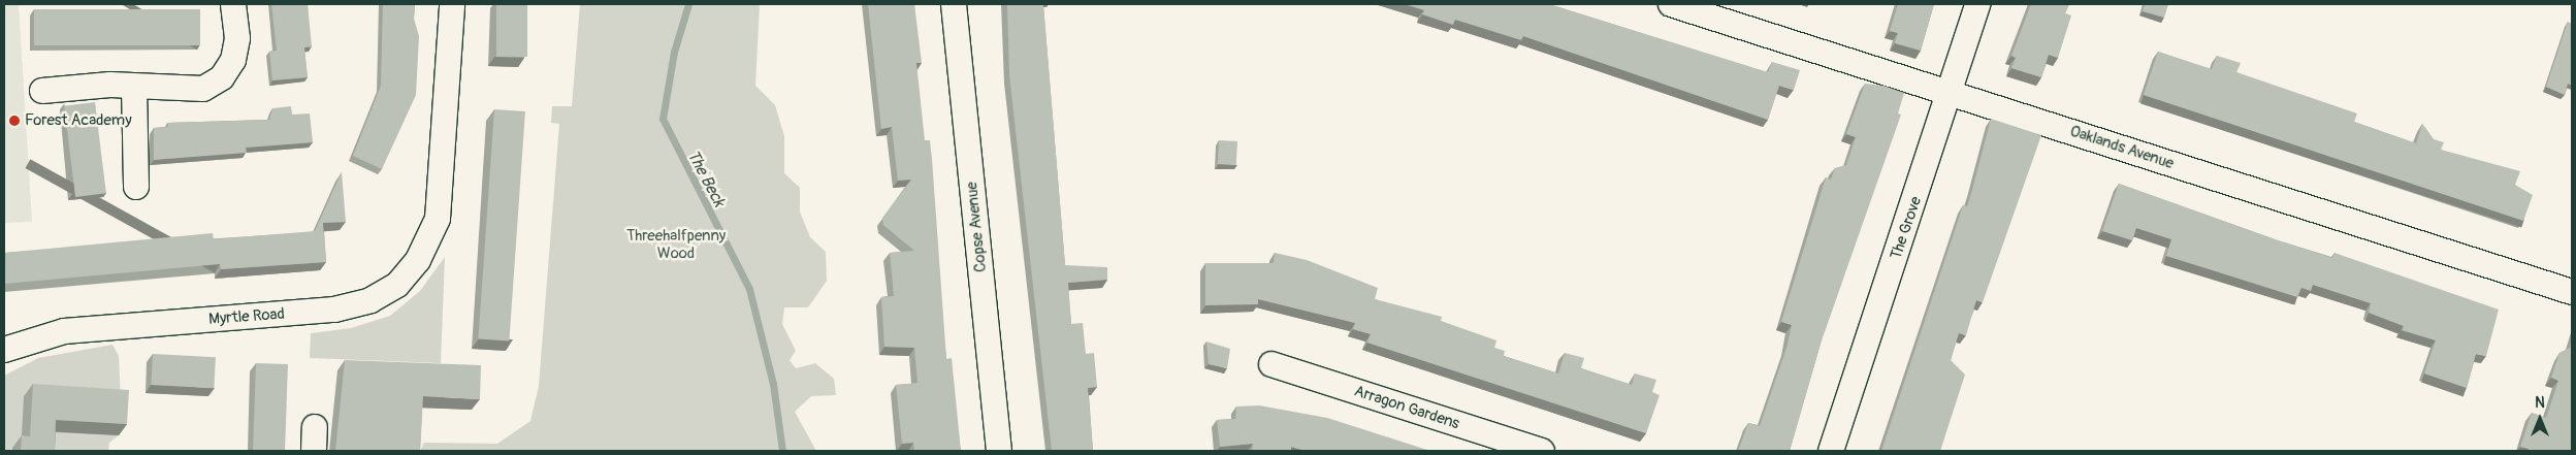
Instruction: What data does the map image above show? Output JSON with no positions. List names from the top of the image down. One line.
{"streets":{"street":["Oaklands Avenue","Copse Avenue","The Grove","Myrtle Road","Arragon Gardens"]},"crossings":[["Oaklands Avenue","The Grove"]],"water":["The Beck"],"parks":["Threehalfpenny Wood"],"places":["Forest Academy"],"north":"top"}
